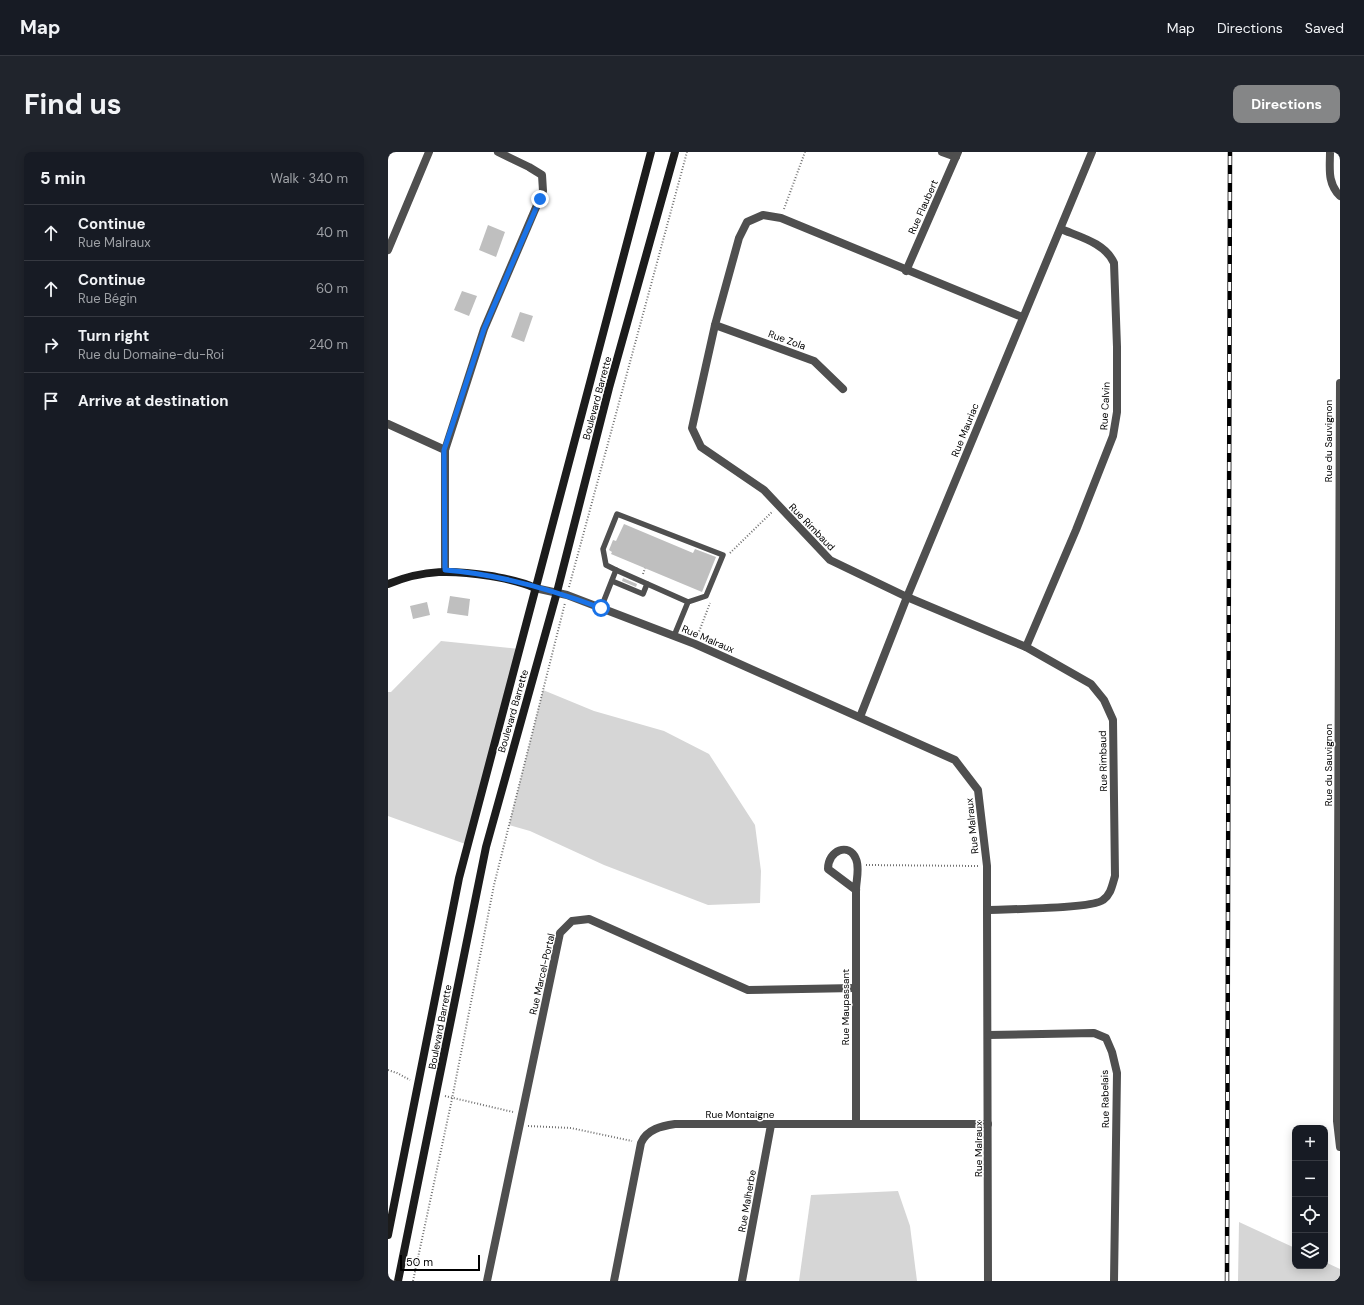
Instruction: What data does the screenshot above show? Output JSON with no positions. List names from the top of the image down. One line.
{"streets":{"main road":["Boulevard Barrette"],"street":["Rue Flaubert","Rue Zola","Rue Calvin","Rue Mauriac","Rue du Sauvignon","Rue Rimbaud","Rue Malraux","Rue Marcel-Portal","Rue Maupassant","Rue Rabelais","Rue Montaigne","Rue Malherbe"]},"crossings":[["Rue Flaubert","Rue Rimbaud"],["Rue Zola","Rue Rimbaud"],["Boulevard Barrette","Rue Malraux"],["Rue Calvin","Rue Mauriac"],["Rue Calvin","Rue Rimbaud"],["Rue Mauriac","Rue Rimbaud"],["Rue Mauriac","Rue Malraux"],["Rue Rimbaud","Rue Malraux"],["Rue Malraux","Rue Rabelais"],["Rue Malraux","Rue Montaigne"],["Rue Marcel-Portal","Rue Maupassant"],["Rue Maupassant","Rue Montaigne"],["Rue Montaigne","Rue Malherbe"]],"scale_bar":"50 m","page":{"header":"Map","nav":["Map","Directions","Saved"],"buttons":"Directions","title":"Find us","heading":["5 min","Walk · 340 m"],"list":[["Continue","Rue Malraux","40 m"],["Continue","Rue Bégin","60 m"],["Turn right","Rue du Domaine-du-Roi","240 m"],"Arrive at destination"],"map_buttons":["+","−"],"scale":"50 m"}}
